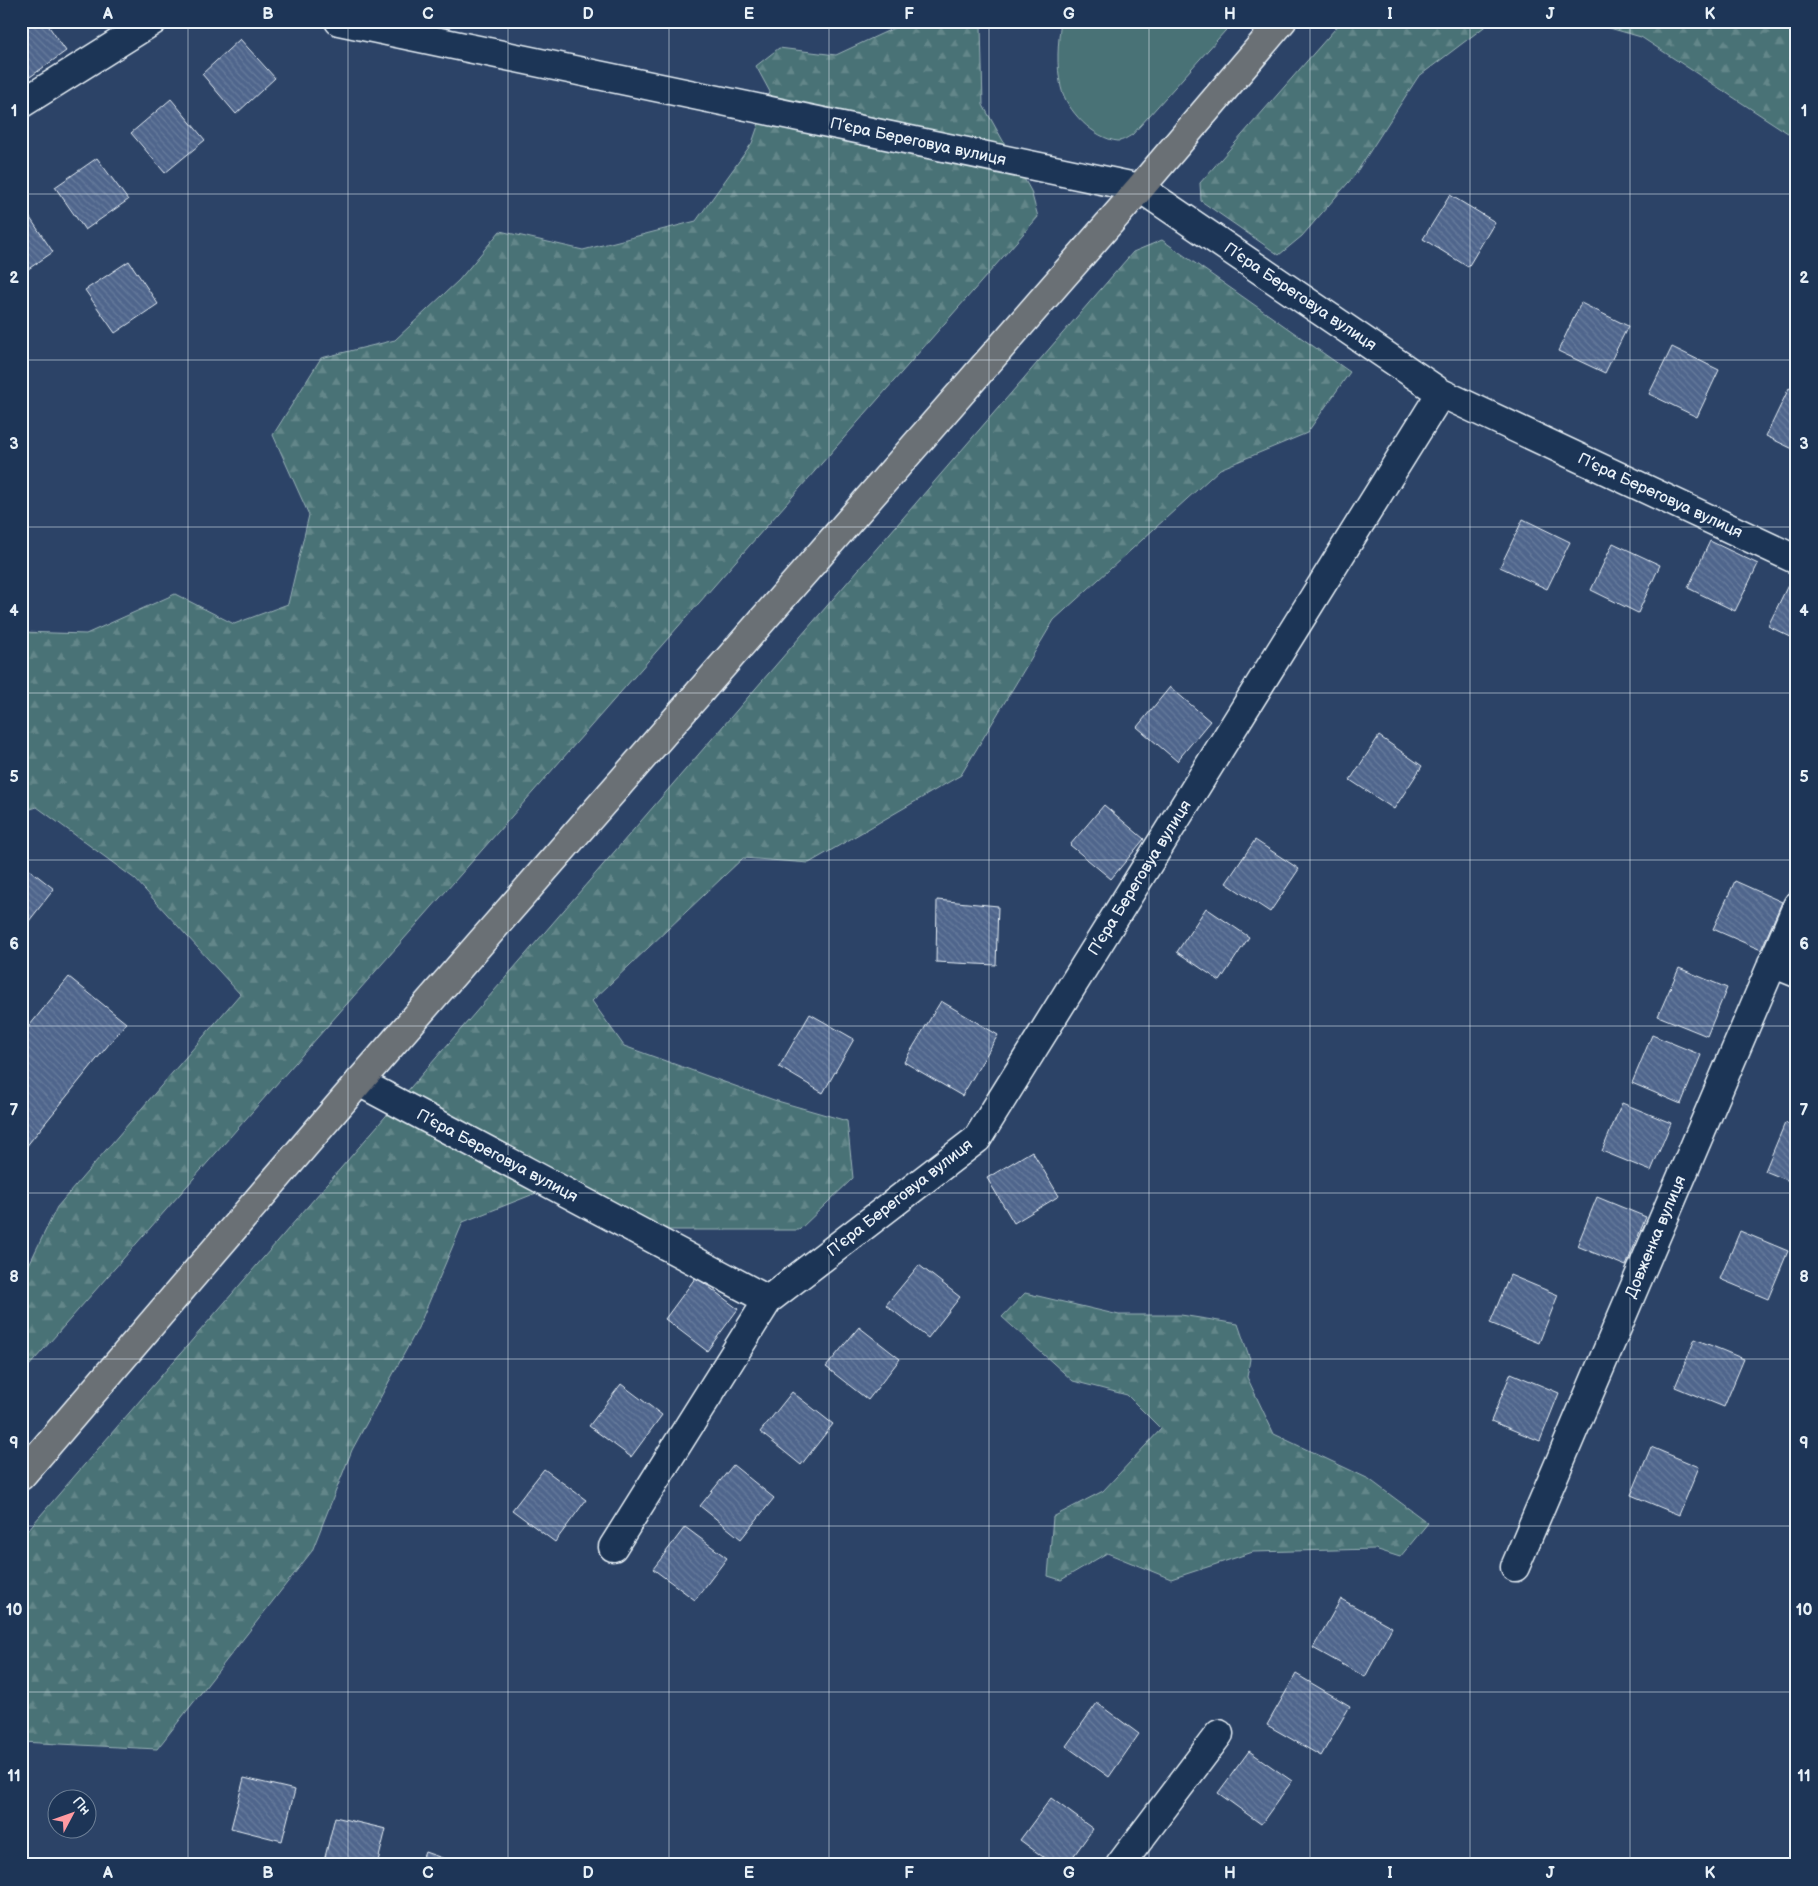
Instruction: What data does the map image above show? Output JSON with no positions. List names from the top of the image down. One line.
{"streets":{"street":["П’єра Береговуа вулиця","Довженка вулиця"]},"north":"top right","grid":{"columns":["A","B","C","D","E","F","G","H","I","J","K"],"rows":["1","2","3","4","5","6","7","8","9","10","11"]}}
